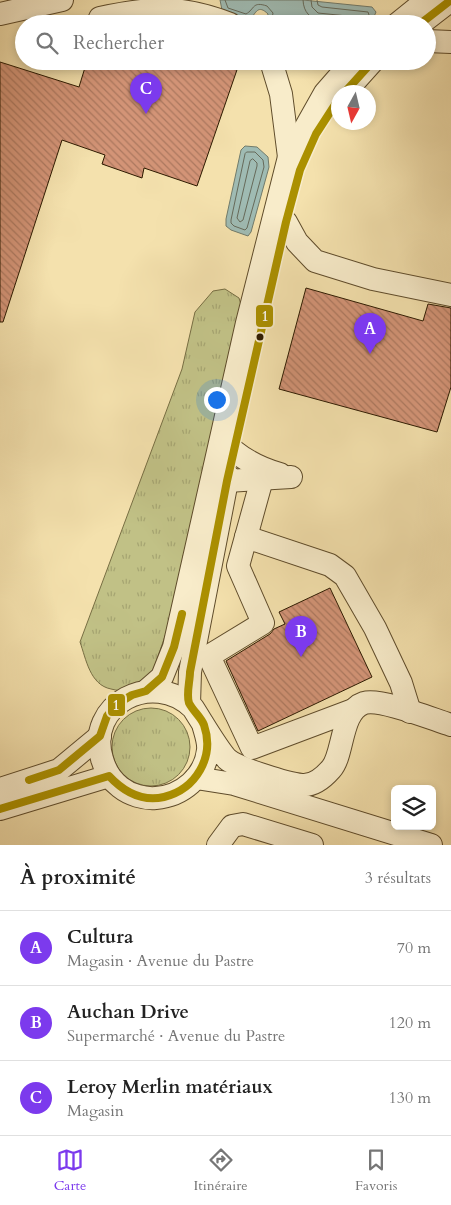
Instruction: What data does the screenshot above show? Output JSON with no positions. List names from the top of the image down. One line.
{"lines":["transit line 1"],"north":"bottom","page":{"search":"Rechercher","pins":["C","A","B"],"heading":["À proximité","3 résultats"],"list":[{"mark":"A","name":"Cultura","note":"Magasin · Avenue du Pastre","value":"70 m"},{"mark":"B","name":"Auchan Drive","note":"Supermarché · Avenue du Pastre","value":"120 m"},{"mark":"C","name":"Leroy Merlin matériaux","note":"Magasin","value":"130 m"}],"nav":["Carte","Itinéraire","Favoris"]}}
